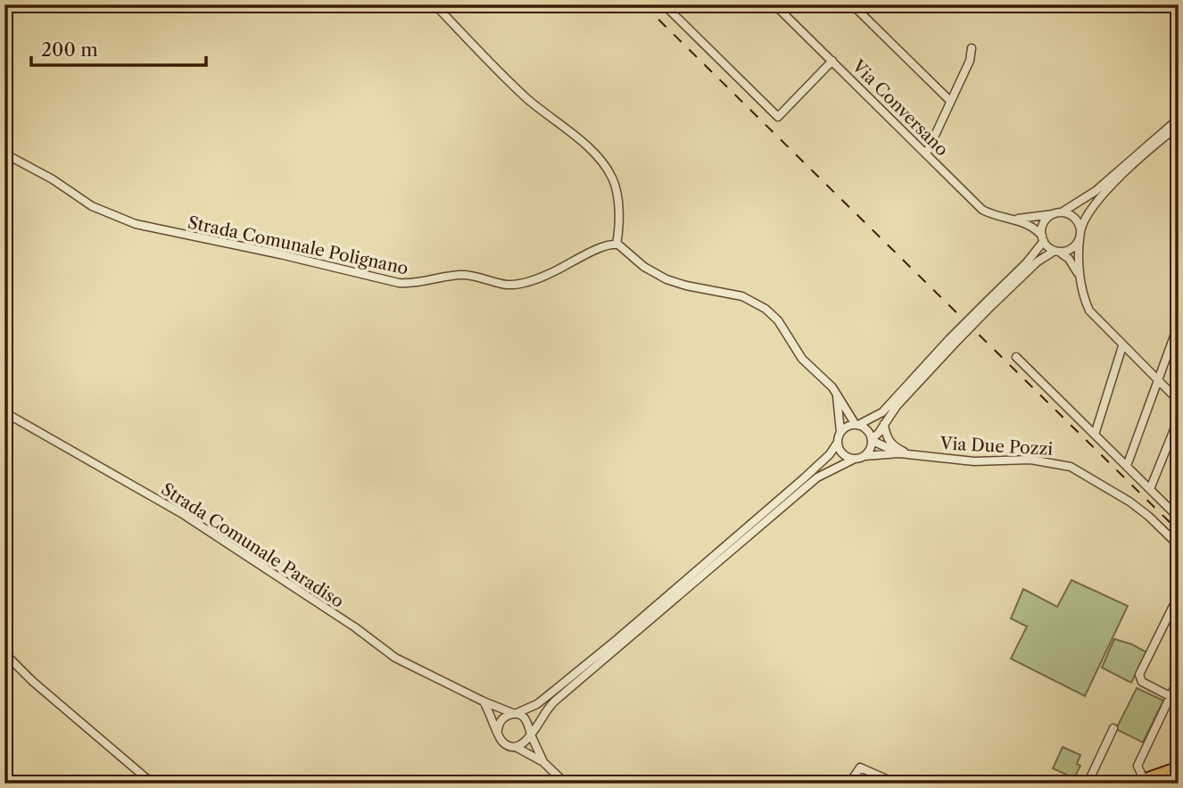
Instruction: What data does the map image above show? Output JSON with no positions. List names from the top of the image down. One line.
{"streets":{"street":["Via Conversano","Strada Comunale Polignano","Via Due Pozzi","Strada Comunale Paradiso"]},"scale_bar":"200 m"}
